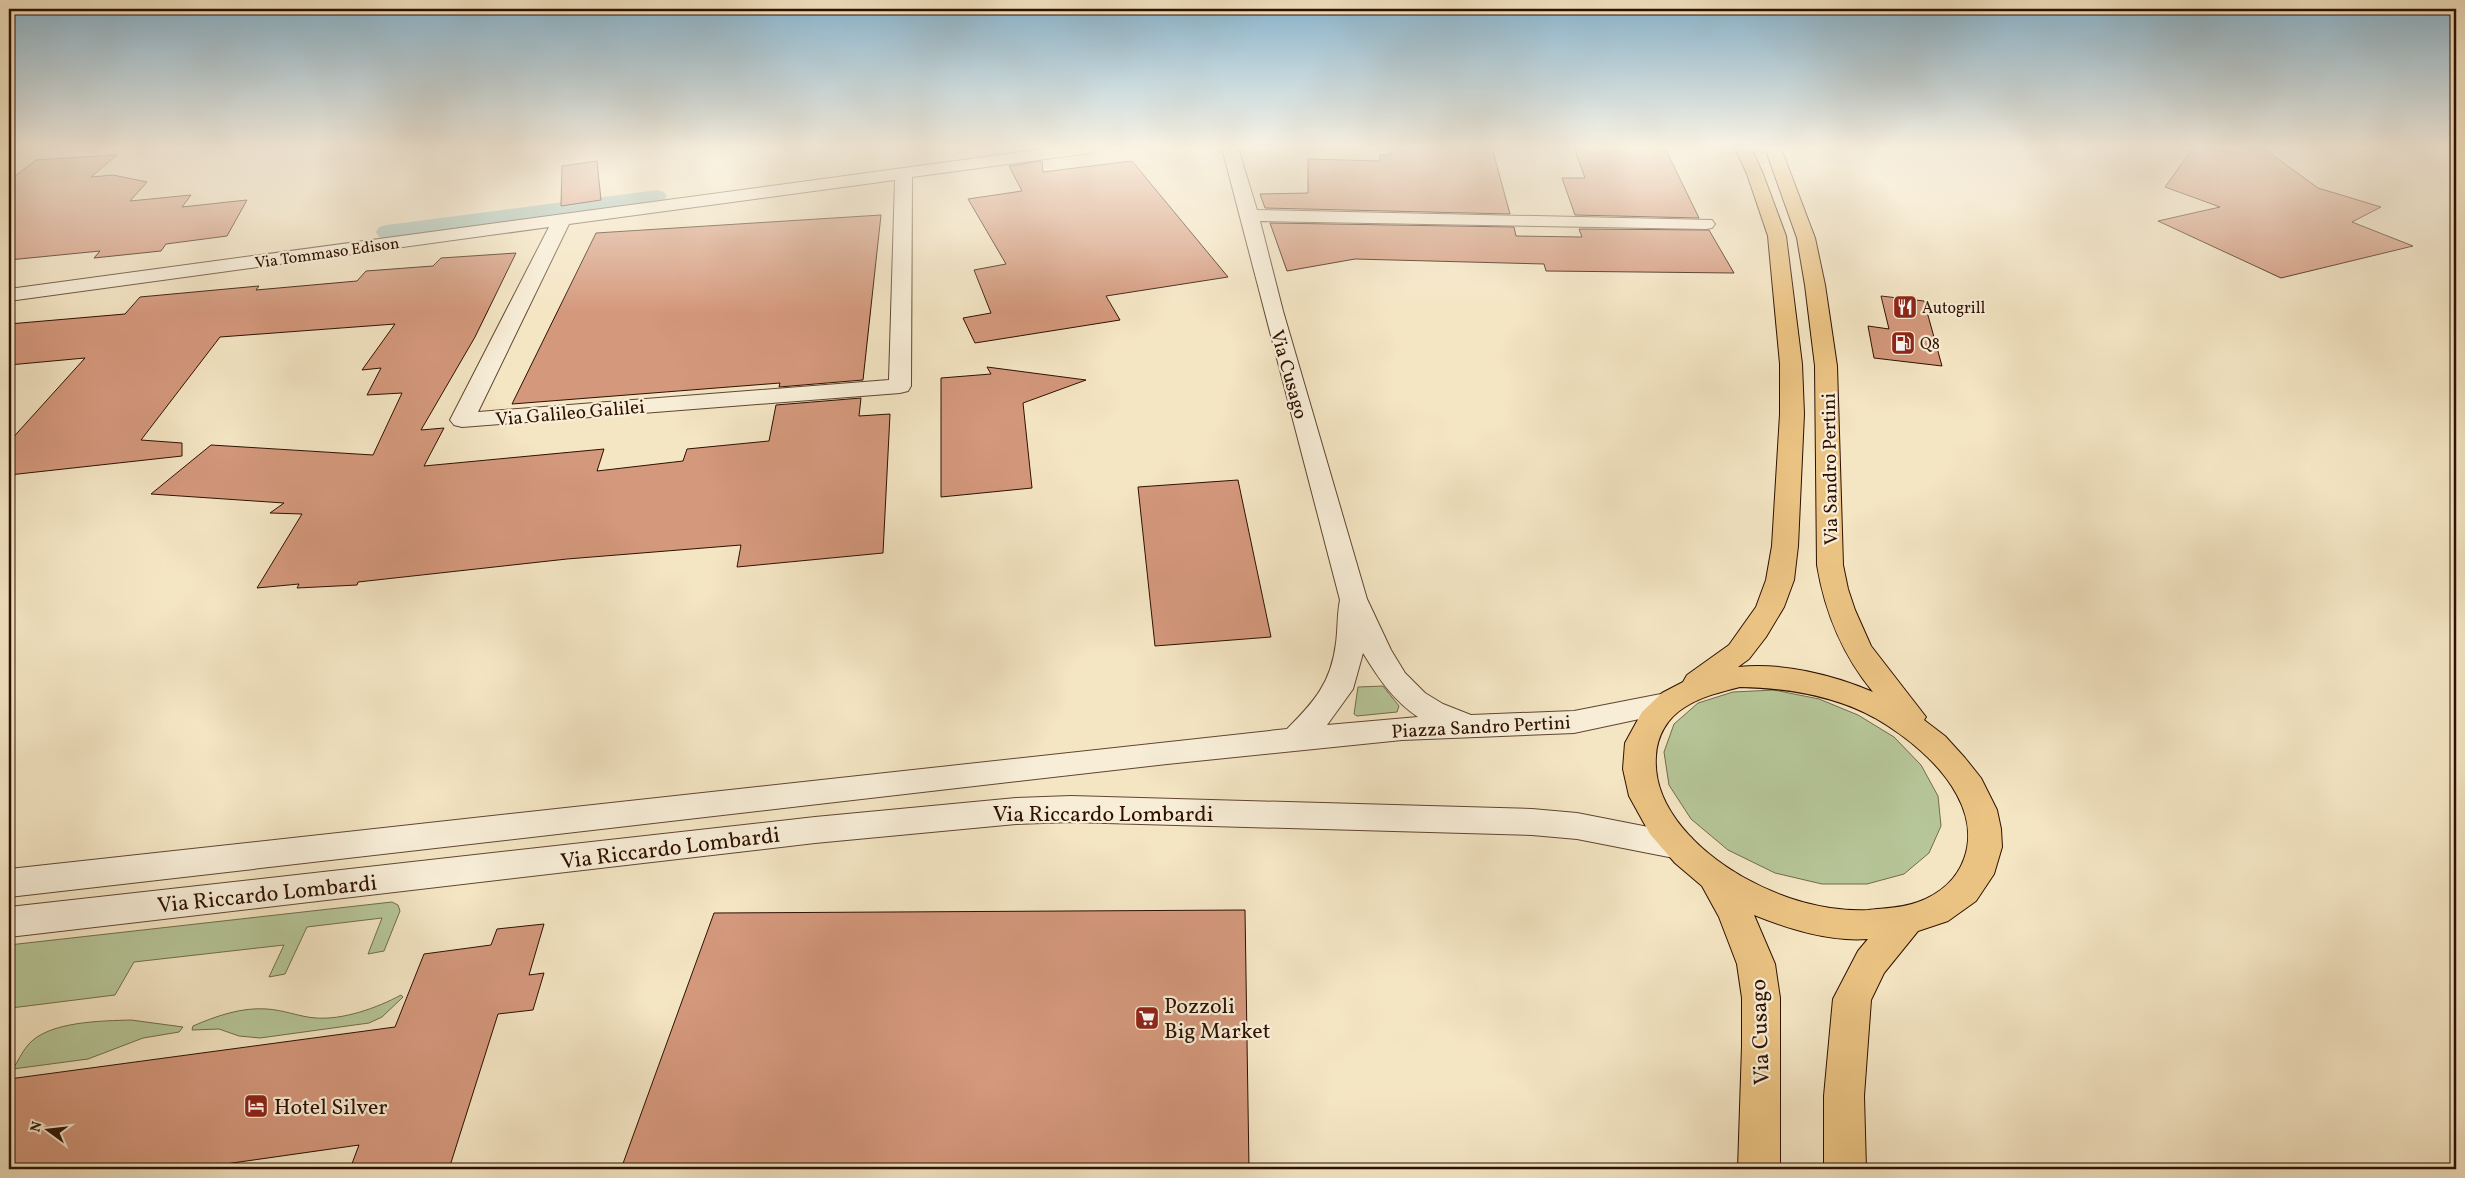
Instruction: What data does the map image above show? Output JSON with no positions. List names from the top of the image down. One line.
{"streets":{"main road":["Via Cusago","Via Sandro Pertini","Piazza Sandro Pertini"],"street":["Via Tommaso Edison","Via Galileo Galilei","Via Riccardo Lombardi"]},"crossings":[["Via Tommaso Edison","Via Galileo Galilei"],["Via Cusago","Piazza Sandro Pertini"],["Via Cusago","Via Riccardo Lombardi"],["Via Sandro Pertini","Piazza Sandro Pertini"],["Piazza Sandro Pertini","Via Riccardo Lombardi"]],"places":{"restaurant":["Autogrill"],"fuel station":["Q8"],"supermarket":["Pozzoli Big Market"],"hotel":["Hotel Silver"]},"north":"left"}
